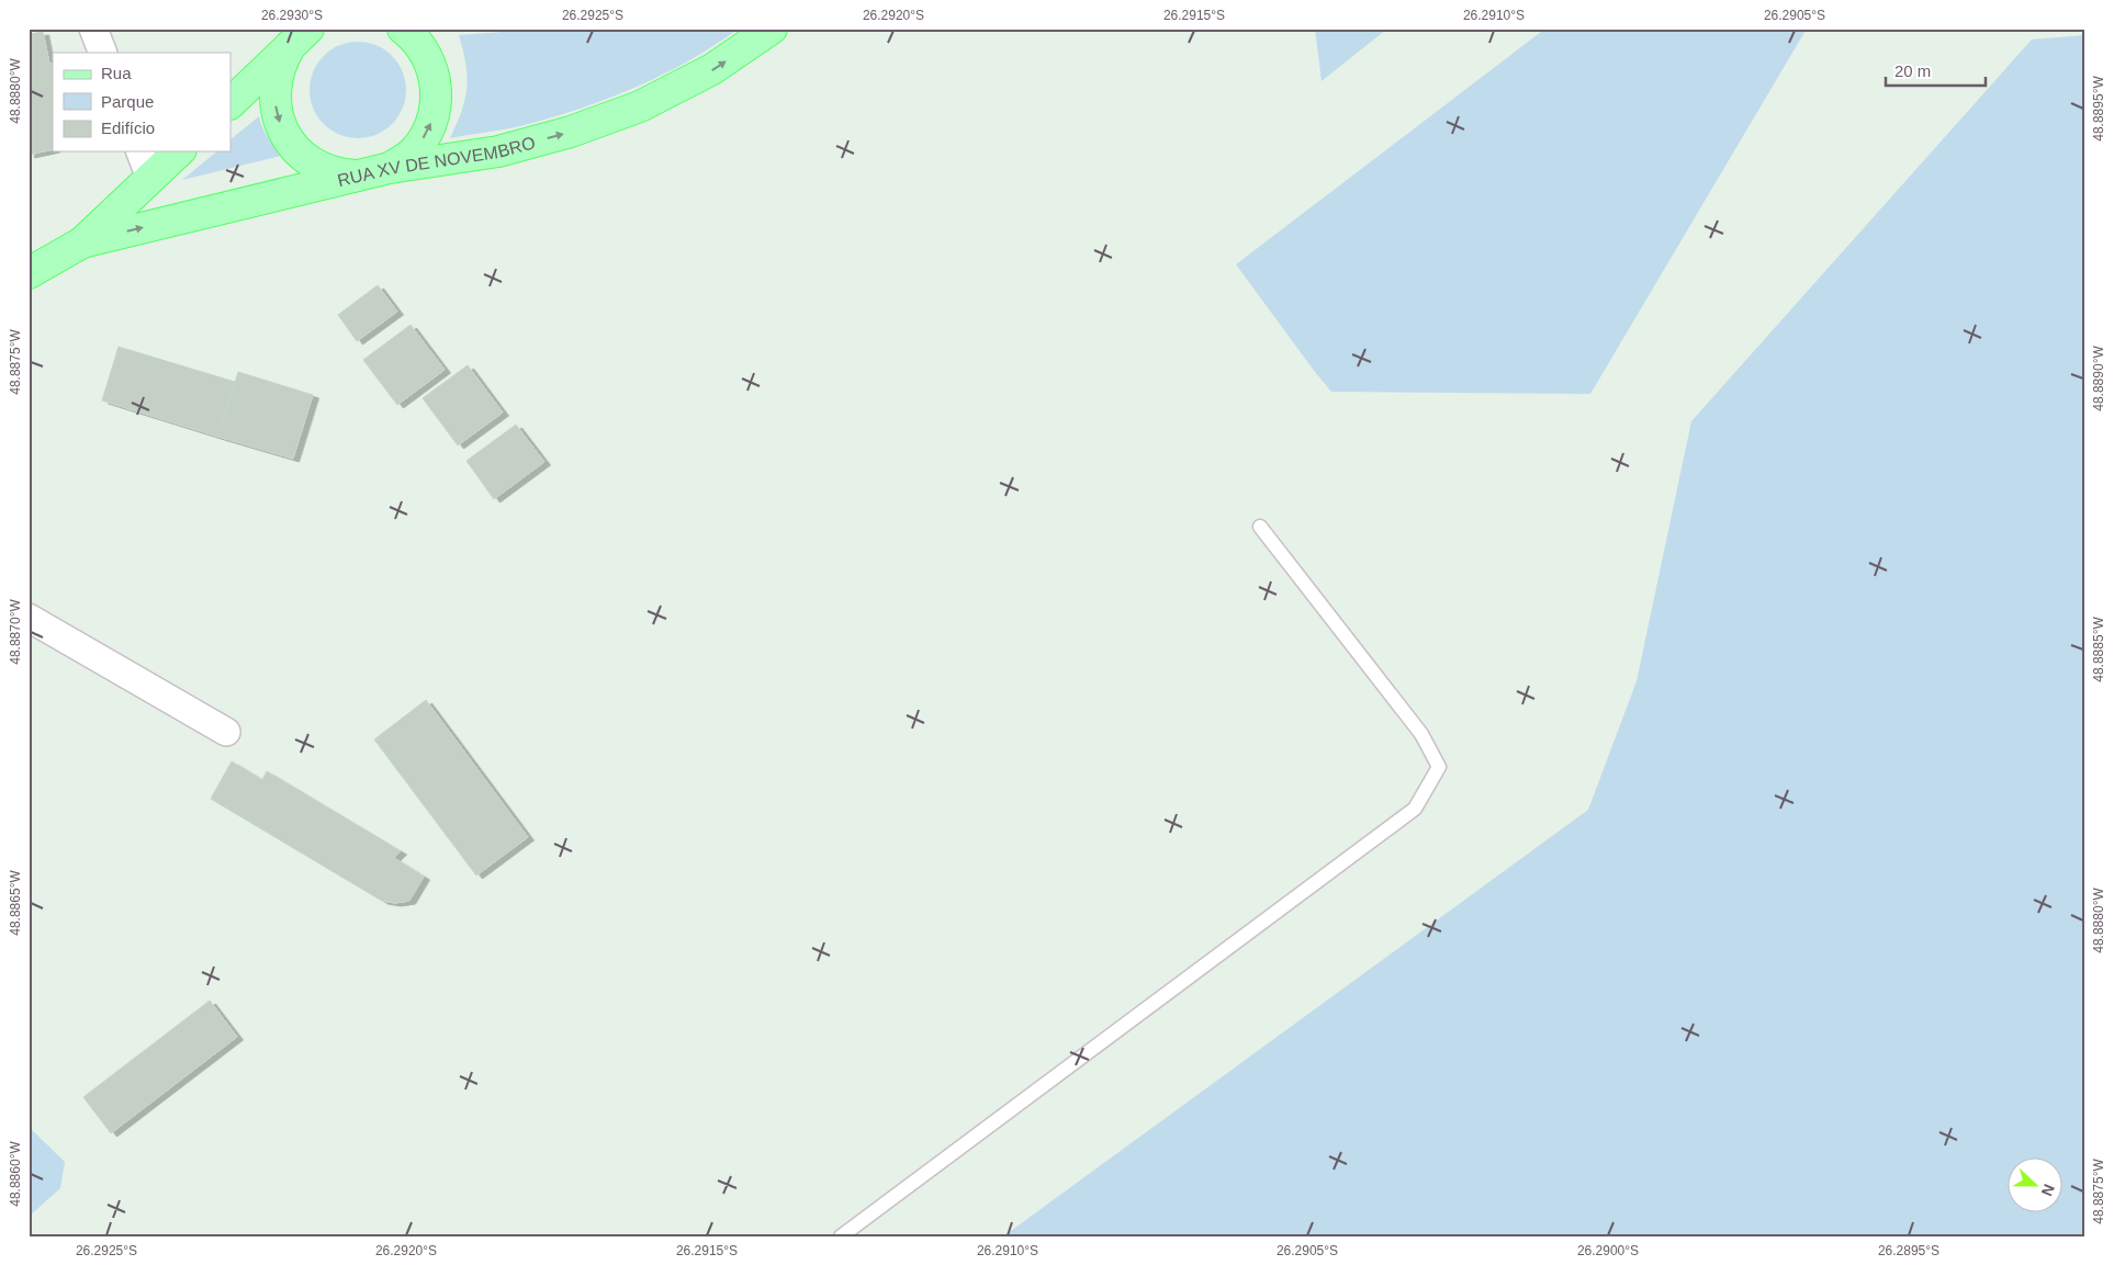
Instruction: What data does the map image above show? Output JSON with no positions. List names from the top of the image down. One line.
{"streets":{"main road":["RUA XV DE NOVEMBRO"]},"one_way":["RUA XV DE NOVEMBRO"],"legend":["Rua","Parque","Edifício"],"scale_bar":"20 m","north":"right","coordinates":["26.2930°S","26.2925°S","26.2920°S","26.2915°S","26.2910°S","26.2905°S","48.8880°W","48.8895°W","48.8875°W","48.8890°W","48.8870°W","48.8885°W","48.8865°W","48.8860°W","26.2900°S","26.2895°S"]}
